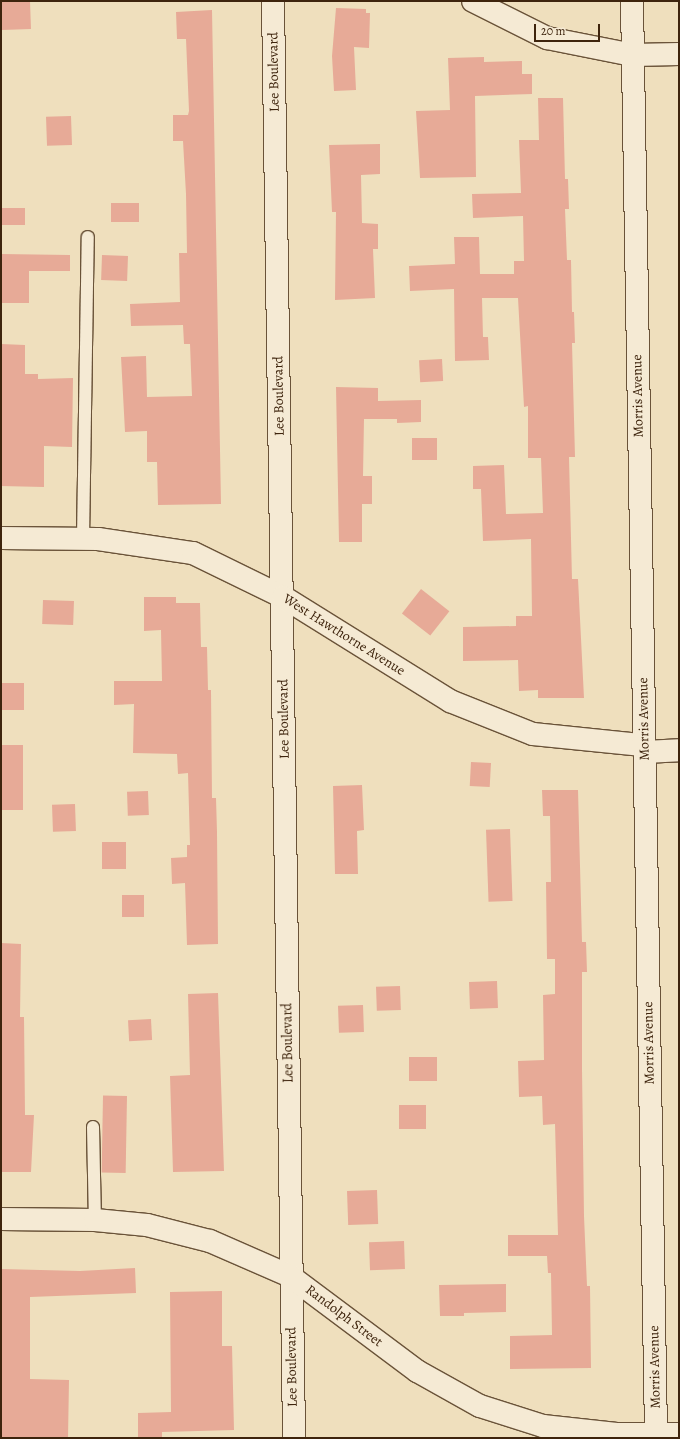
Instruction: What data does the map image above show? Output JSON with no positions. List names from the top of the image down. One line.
{"streets":{"street":["Lee Boulevard","Morris Avenue","West Hawthorne Avenue","Randolph Street"]},"crossings":[["Lee Boulevard","West Hawthorne Avenue"],["Lee Boulevard","Randolph Street"],["Morris Avenue","West Hawthorne Avenue"],["Morris Avenue","Randolph Street"]],"scale_bar":"20 m"}
